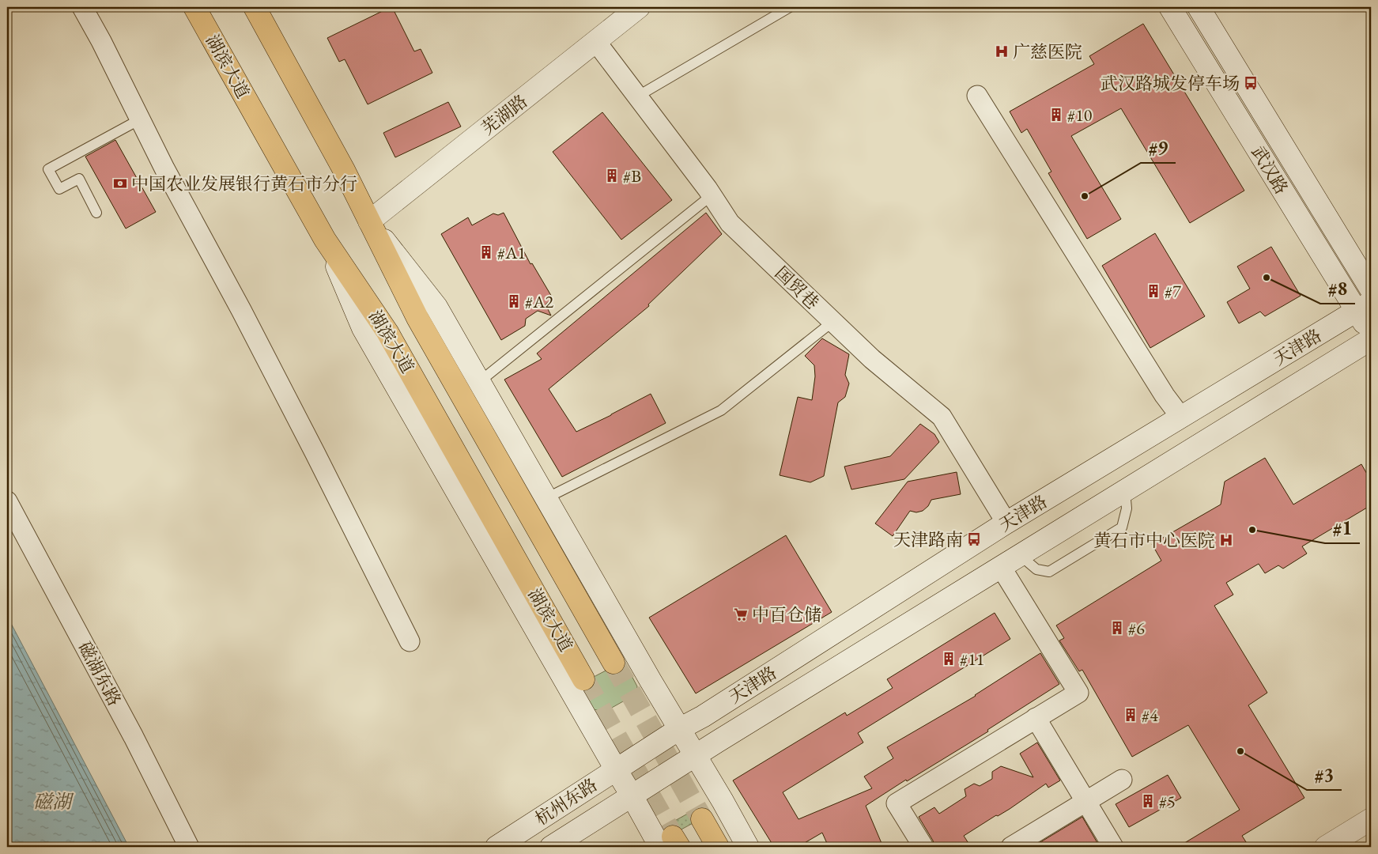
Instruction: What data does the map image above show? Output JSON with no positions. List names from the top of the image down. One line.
{"streets":{"main road":["湖滨大道","芜湖路","武汉路","天津路","杭州东路"],"street":["国贸巷","磁湖东路"]},"crossings":[["湖滨大道","芜湖路"],["芜湖路","国贸巷"],["武汉路","天津路"],["国贸巷","天津路"],["天津路","杭州东路"]],"water":["磁湖"],"places":{"hospital":["广慈医院","黄石市中心医院"],"bus stop":["武汉路城发停车场","天津路南"],"building":["#10","#B","#A1","#7","#A2","#6","#11","#4","#5"],"bank":["中国农业发展银行黄石市分行"],"other":["#9","#8","#1","#3"],"supermarket":["中百仓储"]}}
